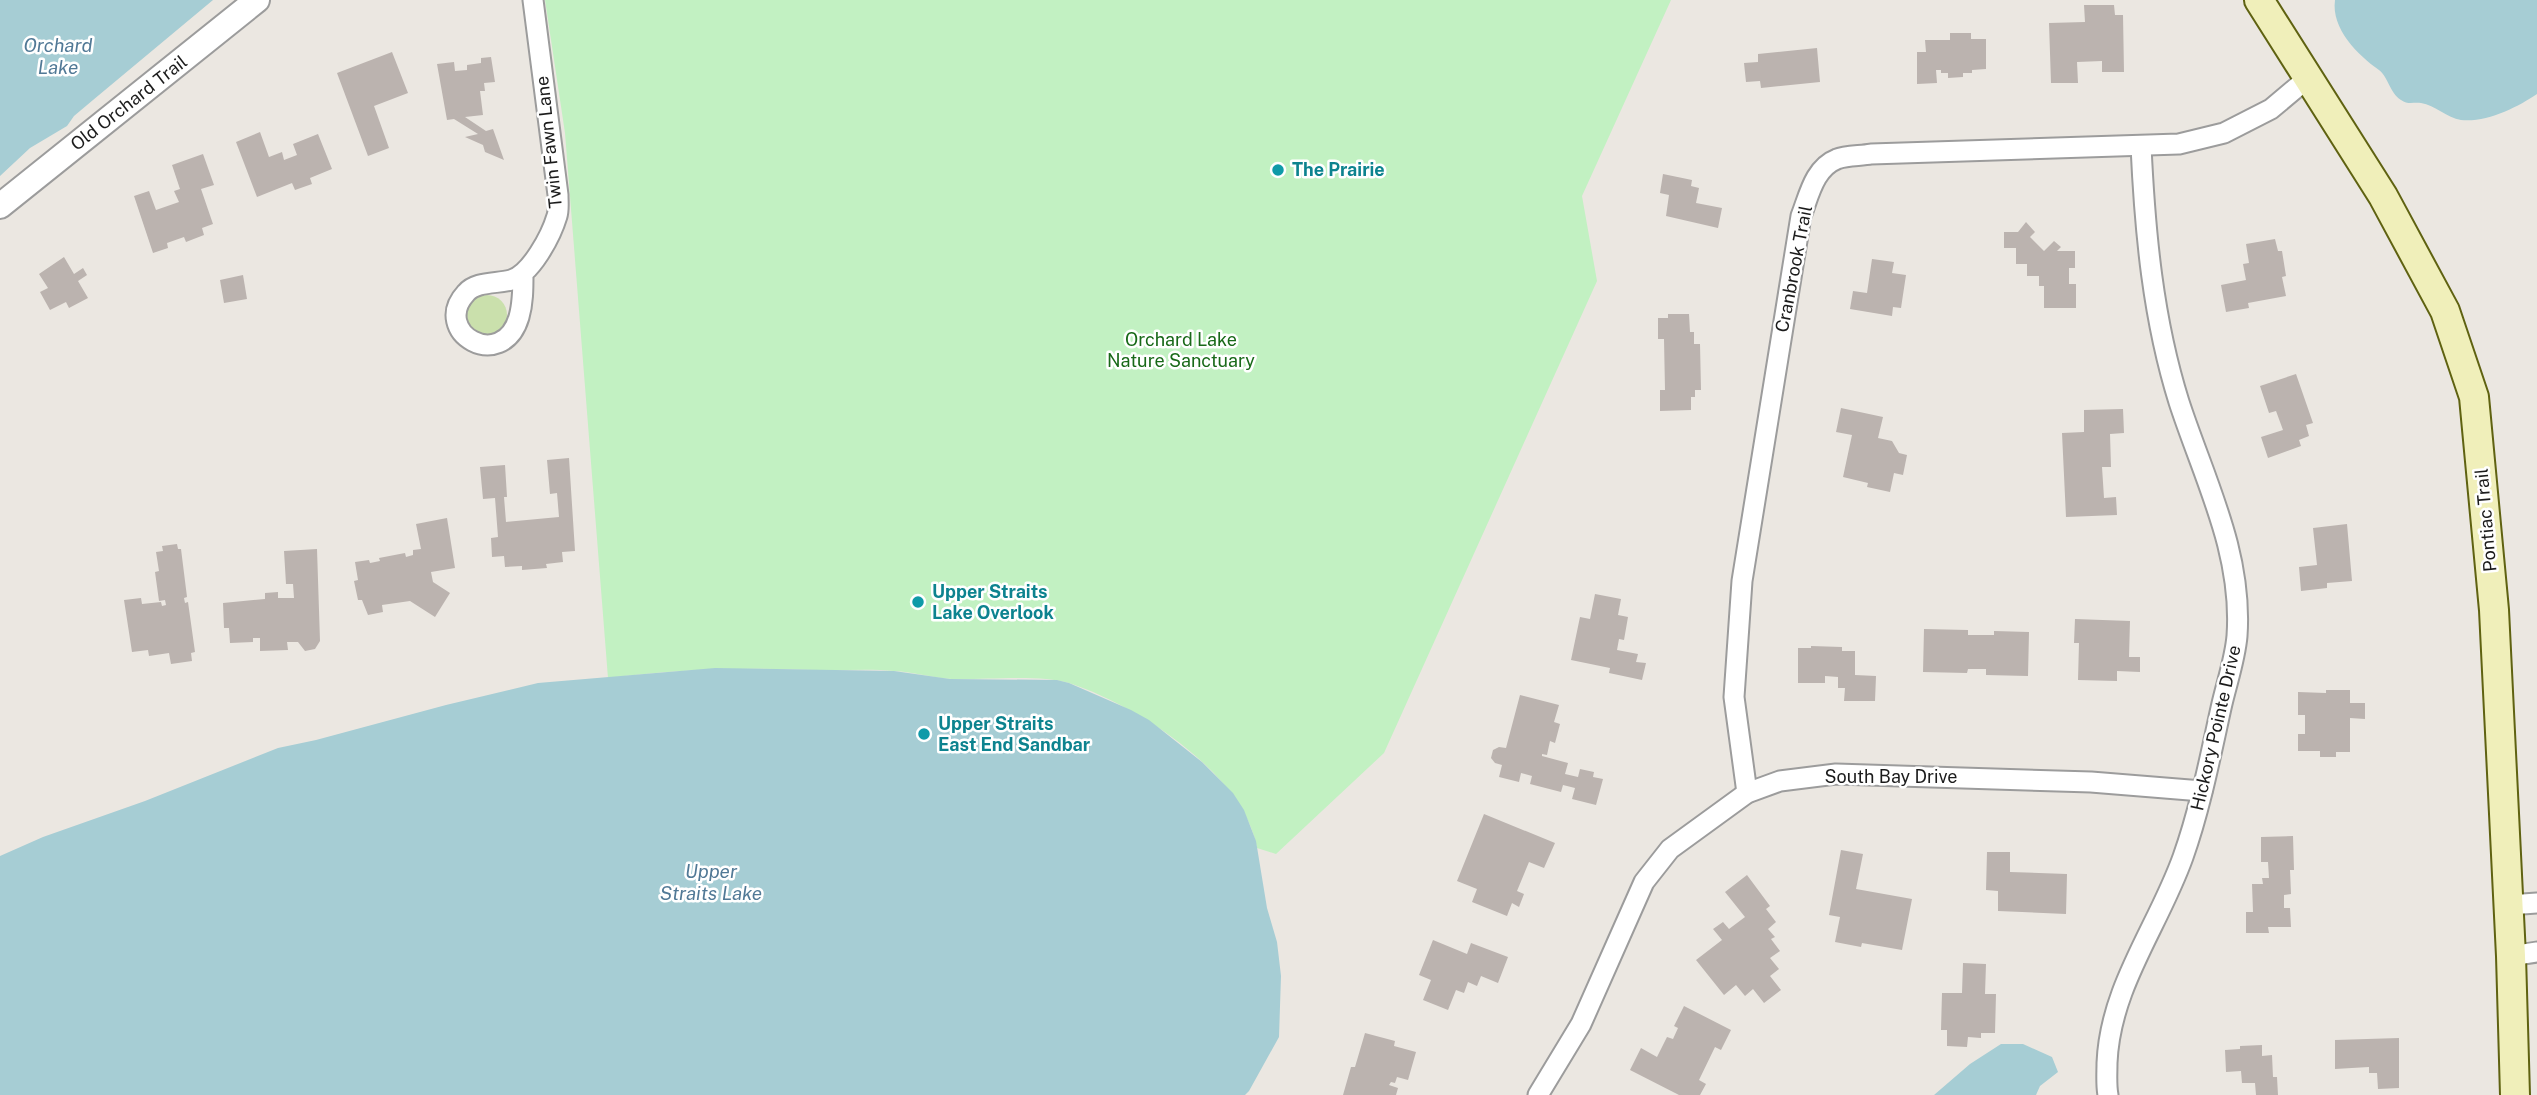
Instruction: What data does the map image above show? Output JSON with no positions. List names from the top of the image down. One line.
{"streets":{"main road":["Pontiac Trail"],"street":["Old Orchard Trail","Twin Fawn Lane","Cranbrook Trail","Hickory Pointe Drive","South Bay Drive"]},"crossings":[["Cranbrook Trail","Pontiac Trail"],["Cranbrook Trail","Hickory Pointe Drive"],["Cranbrook Trail","South Bay Drive"],["Hickory Pointe Drive","South Bay Drive"]],"water":["Orchard Lake","Upper Straits Lake"],"parks":["Orchard Lake Nature Sanctuary"],"places":["The Prairie","Upper Straits Lake Overlook","Upper Straits East End Sandbar"]}
